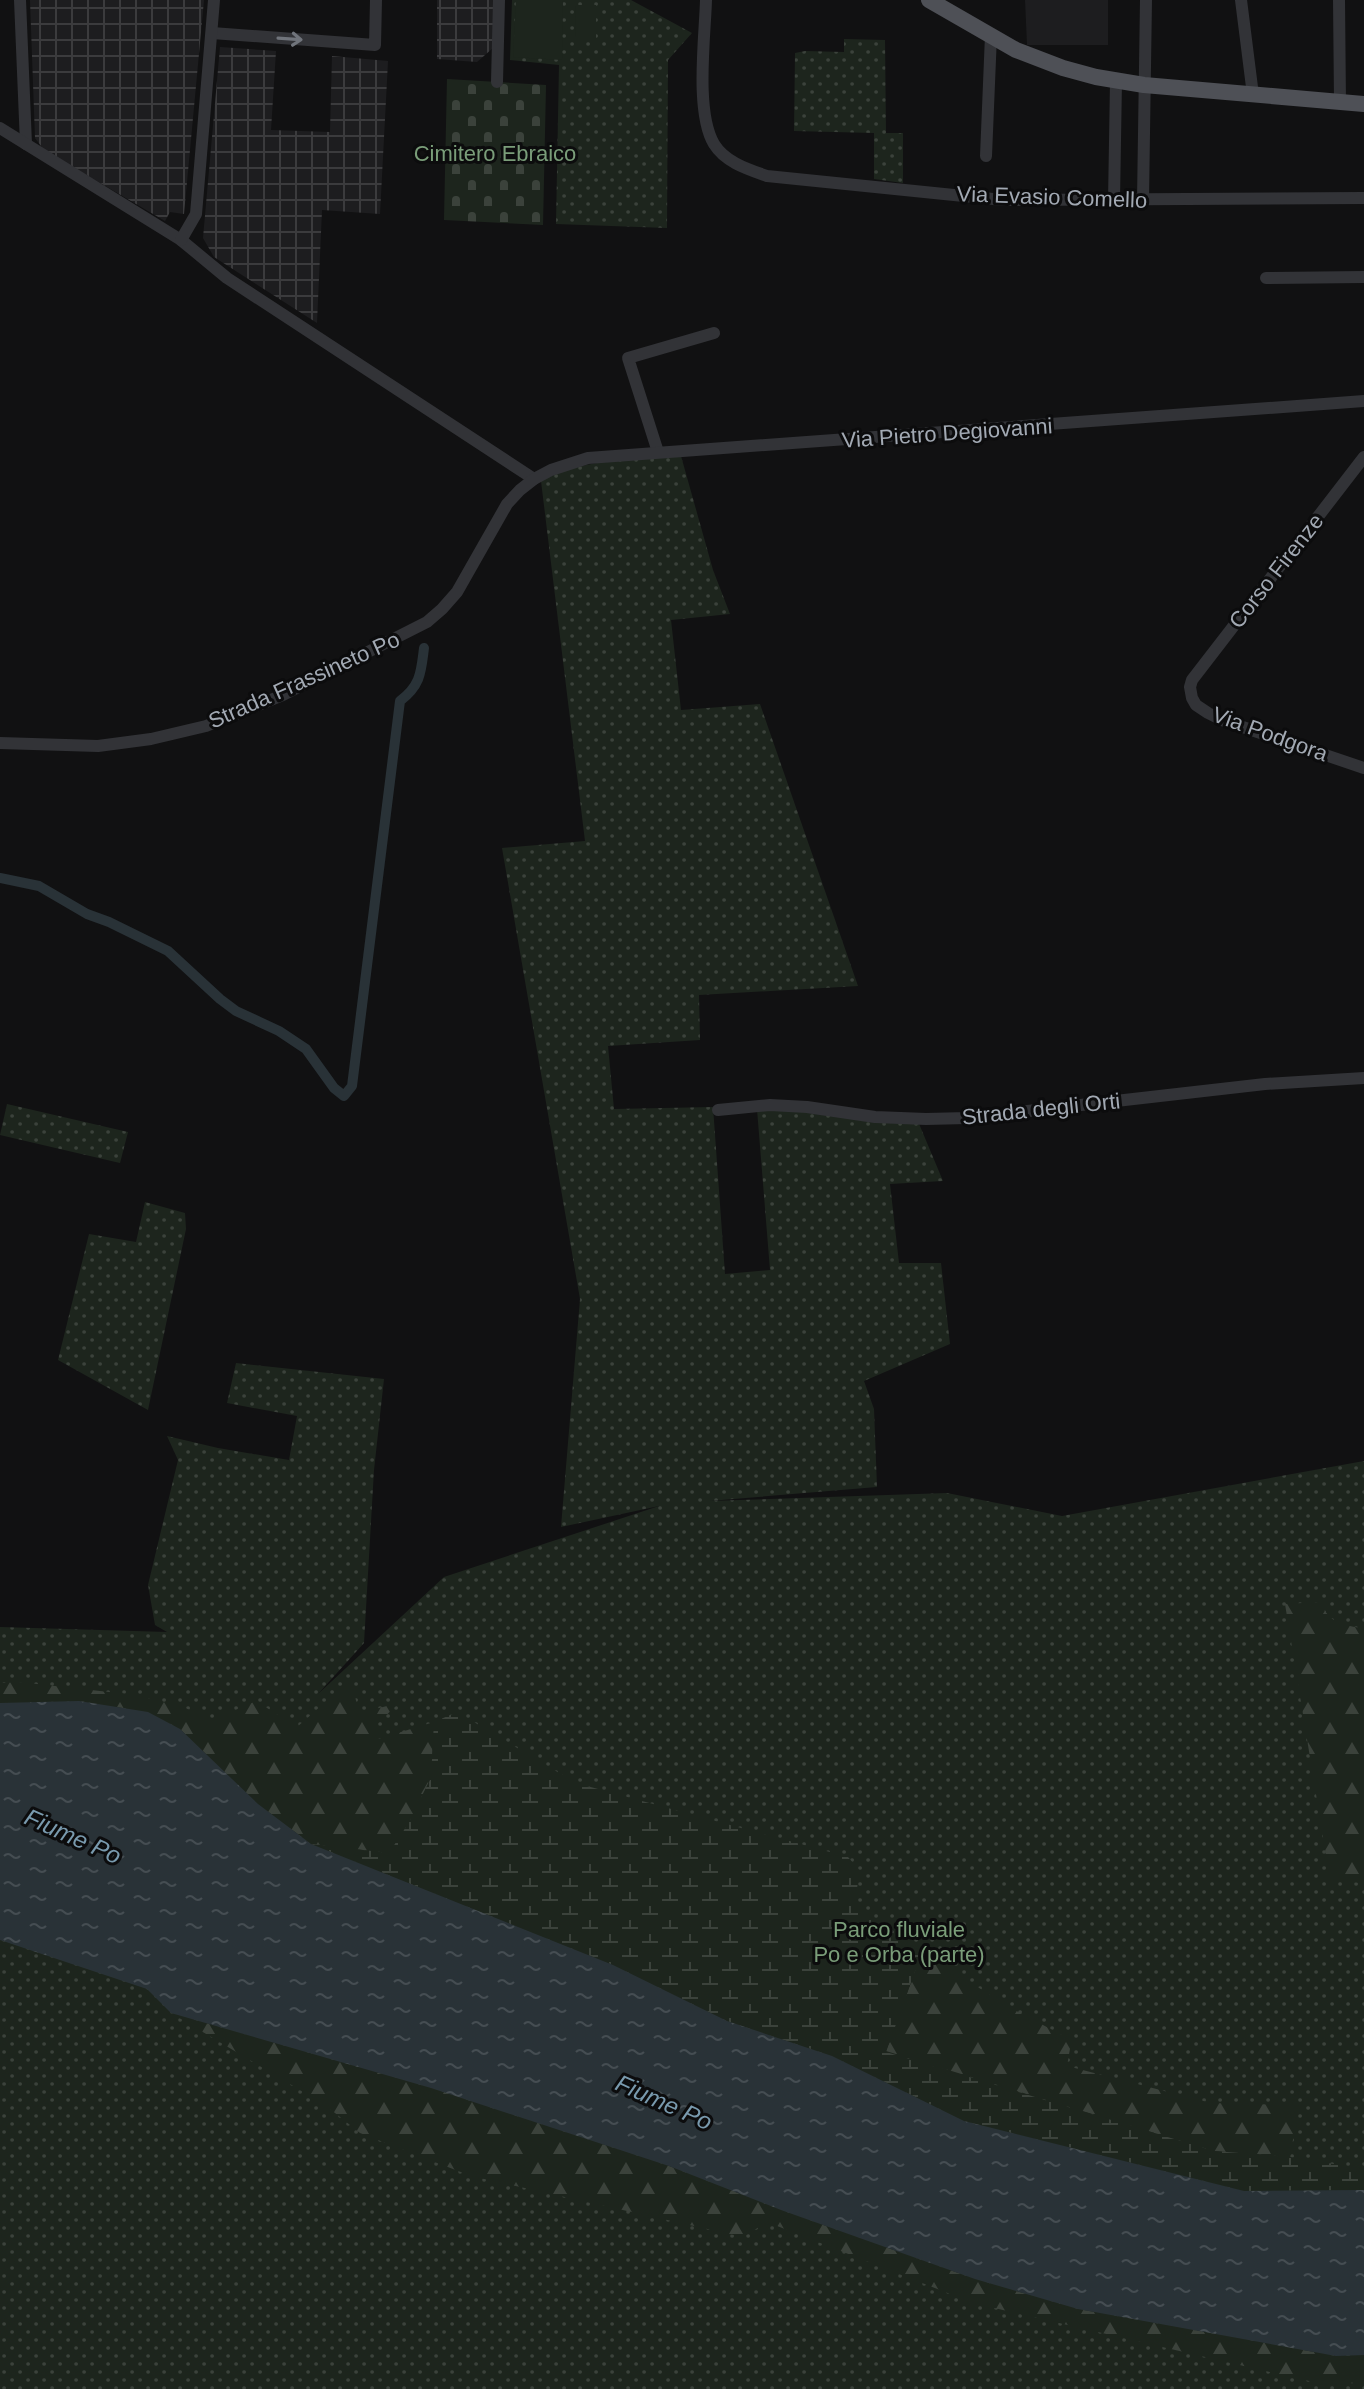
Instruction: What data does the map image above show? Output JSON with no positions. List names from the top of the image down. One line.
{"streets":{"street":["Via Evasio Comello","Via Pietro Degiovanni","Corso Firenze","Strada Frassineto Po","Via Podgora","Strada degli Orti"]},"crossings":[["Via Pietro Degiovanni","Strada Frassineto Po"],["Corso Firenze","Via Podgora"]],"water":["Fiume Po"],"parks":["Cimitero Ebraico","Parco fluviale Po e Orba (parte)"]}
